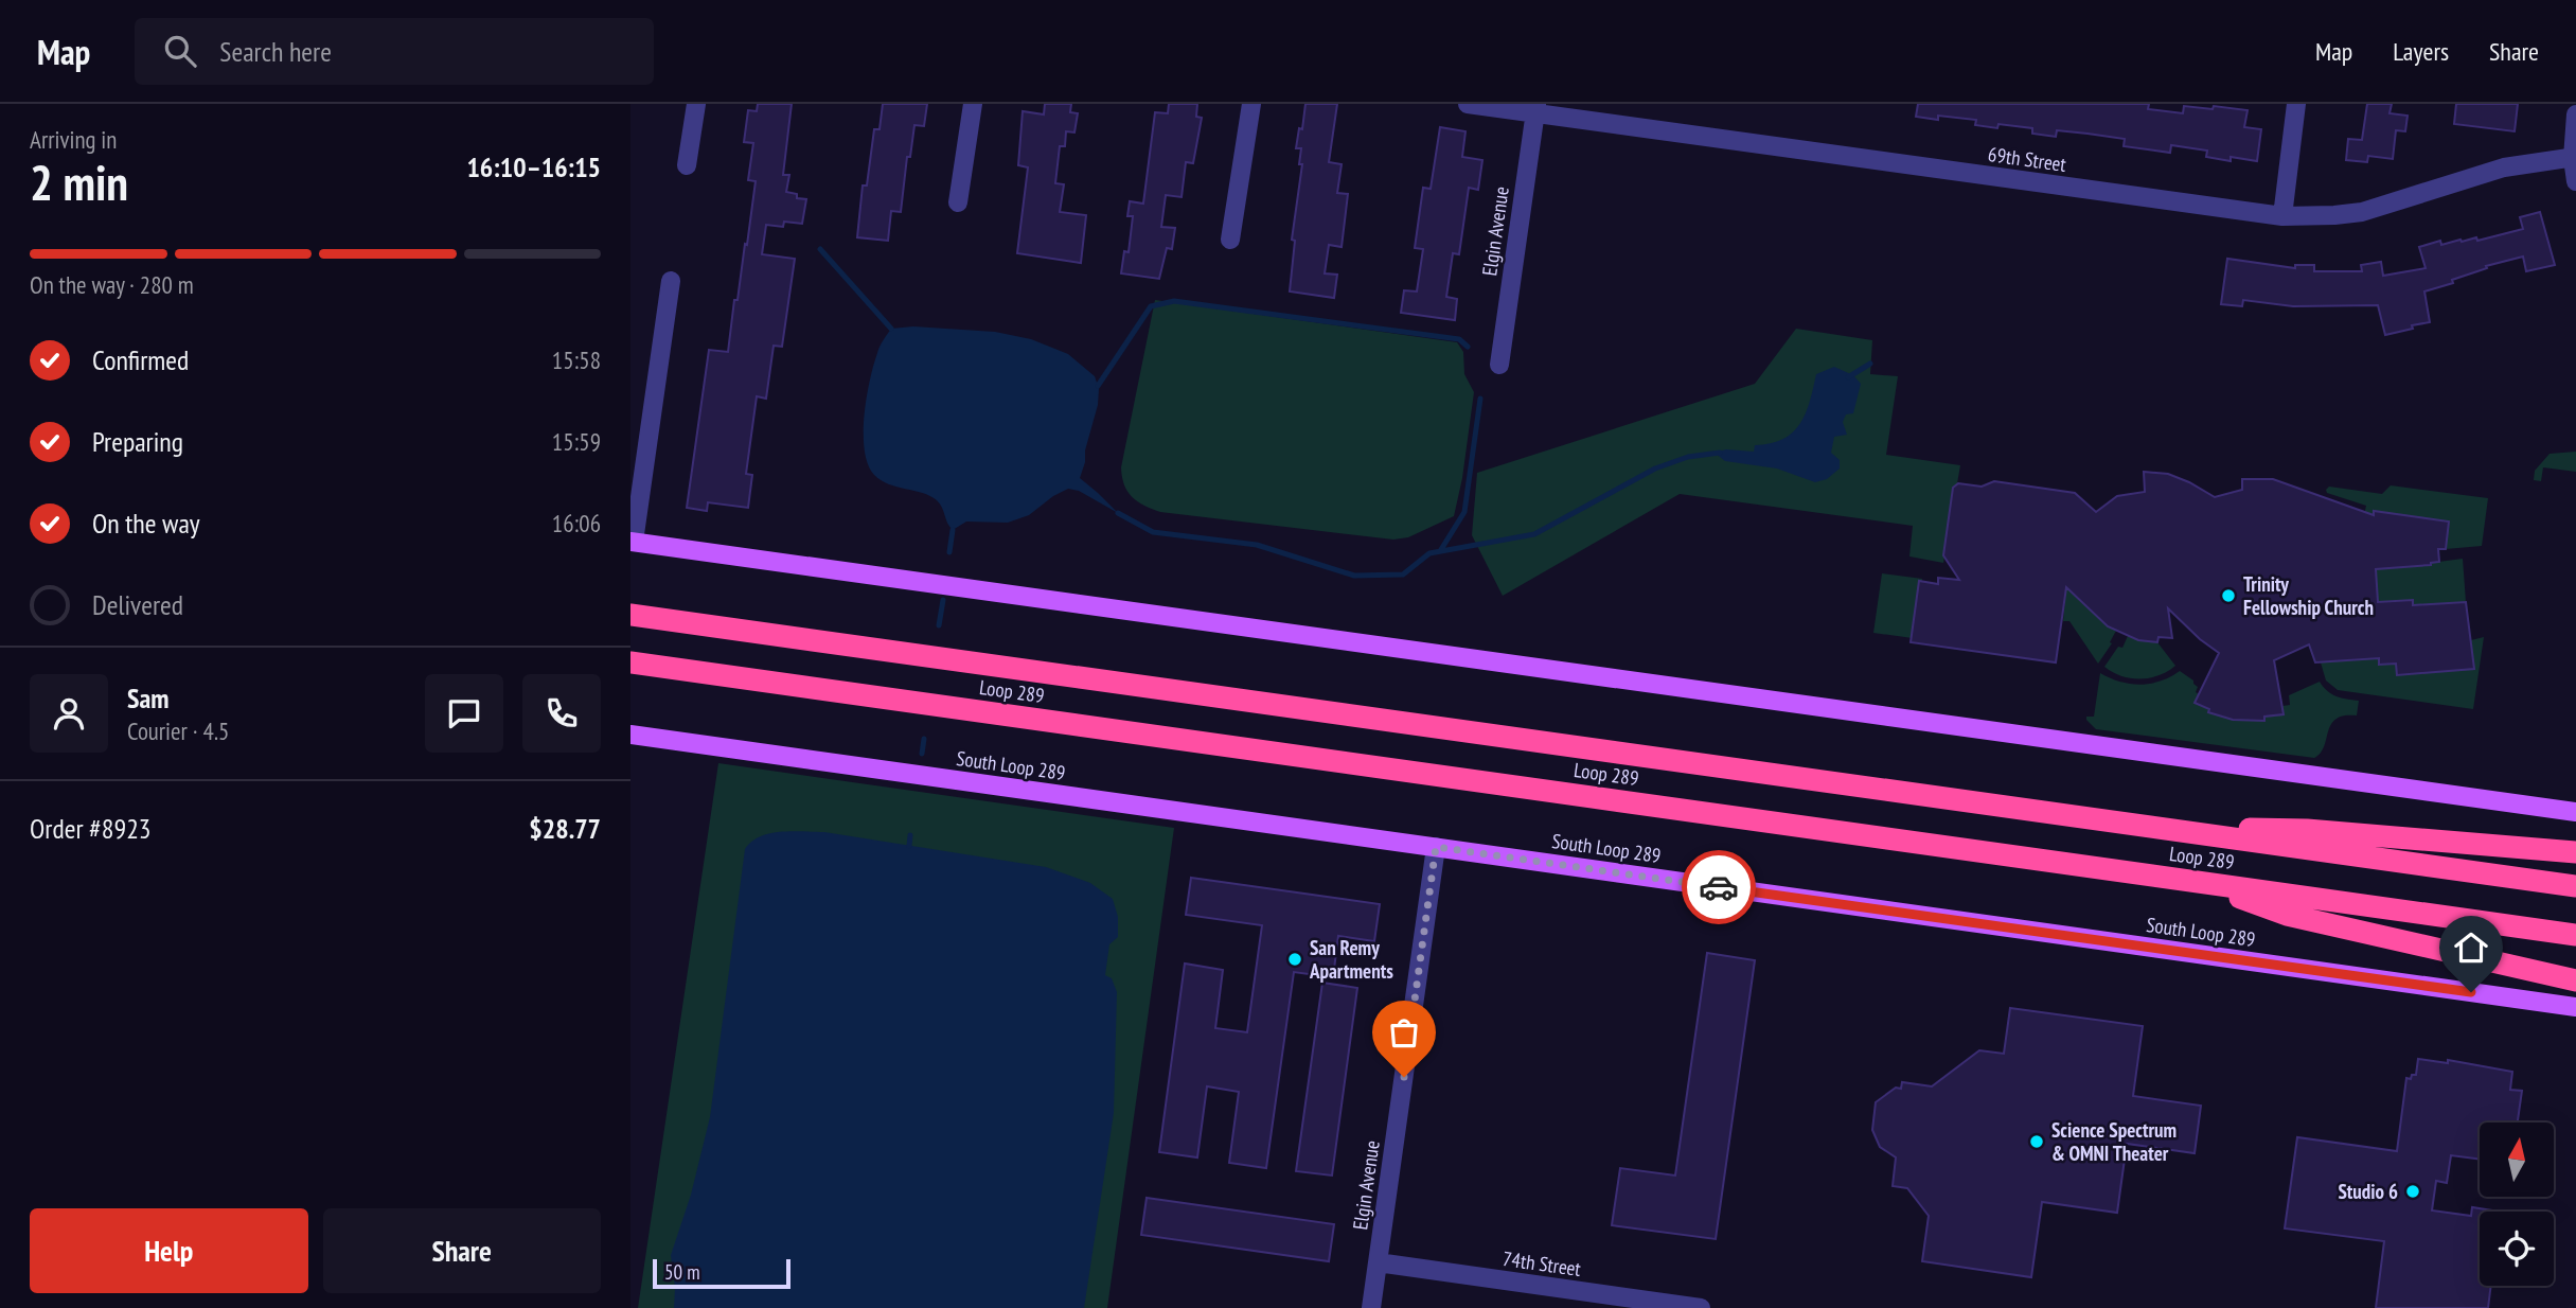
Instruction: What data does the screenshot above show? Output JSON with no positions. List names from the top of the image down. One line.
{"streets":{"highway":["Loop 289"],"main road":["South Loop 289"],"street":["69th Street","Elgin Avenue","74th Street"]},"crossings":[["69th Street","Elgin Avenue"],["Elgin Avenue","South Loop 289"],["Elgin Avenue","74th Street"]],"places":["Trinity Fellowship Church","San Remy Apartments","Science Spectrum & OMNI Theater","Studio 6"],"scale_bar":"50 m","north":"top","page":{"header":"Map","search":"Search here","nav":["Map","Layers","Share"],"heading":["2 min","Arriving in","16:10–16:15"],"panel":["Sam","Courier · 4.5","Order #8923","$28.77"],"bar":"On the way · 280 m","list":[["Confirmed","15:58"],["Preparing","15:59"],["On the way","16:06"],"Delivered"],"buttons":["Help","Share"],"scale":"50 m"}}
